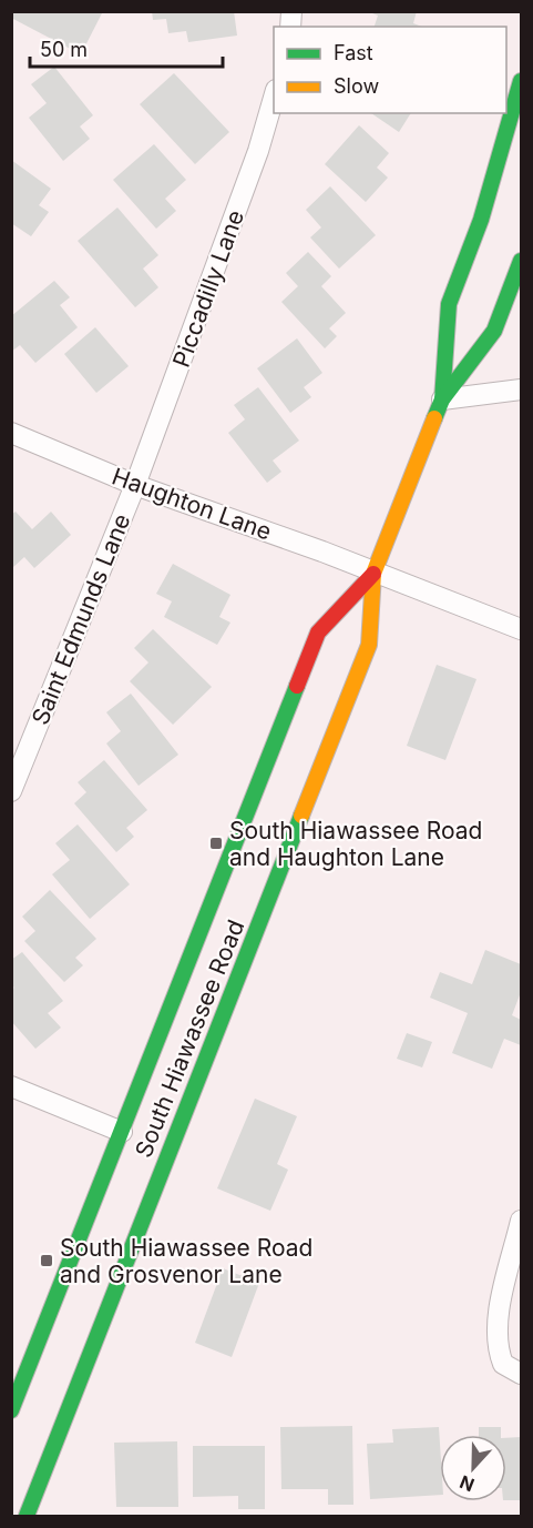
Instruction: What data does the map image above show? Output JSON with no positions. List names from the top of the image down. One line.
{"streets":{"street":["Piccadilly Lane","Haughton Lane","Saint Edmunds Lane","South Hiawassee Road"]},"crossings":[["Piccadilly Lane","Haughton Lane"],["Piccadilly Lane","Saint Edmunds Lane"],["Haughton Lane","Saint Edmunds Lane"],["Haughton Lane","South Hiawassee Road"]],"places":{"transit":["South Hiawassee Road and Haughton Lane","South Hiawassee Road and Grosvenor Lane"]},"legend":["Fast","Slow"],"scale_bar":"50 m","north":"bottom"}
